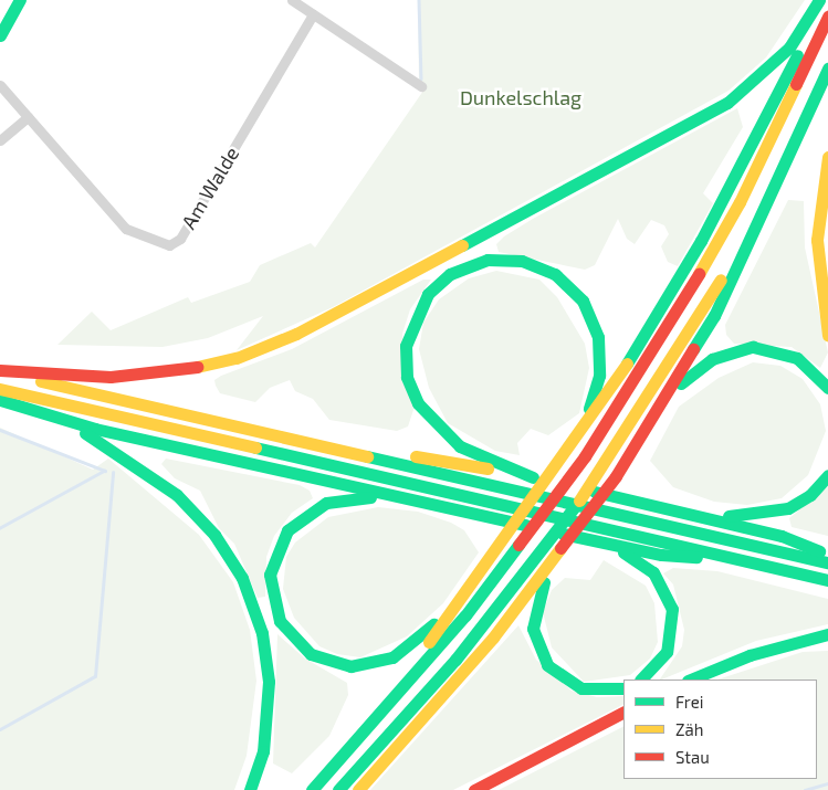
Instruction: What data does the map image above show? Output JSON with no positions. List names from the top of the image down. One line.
{"streets":{"street":["Am Walde"]},"parks":["Dunkelschlag"],"legend":["Frei","Zäh","Stau"]}
